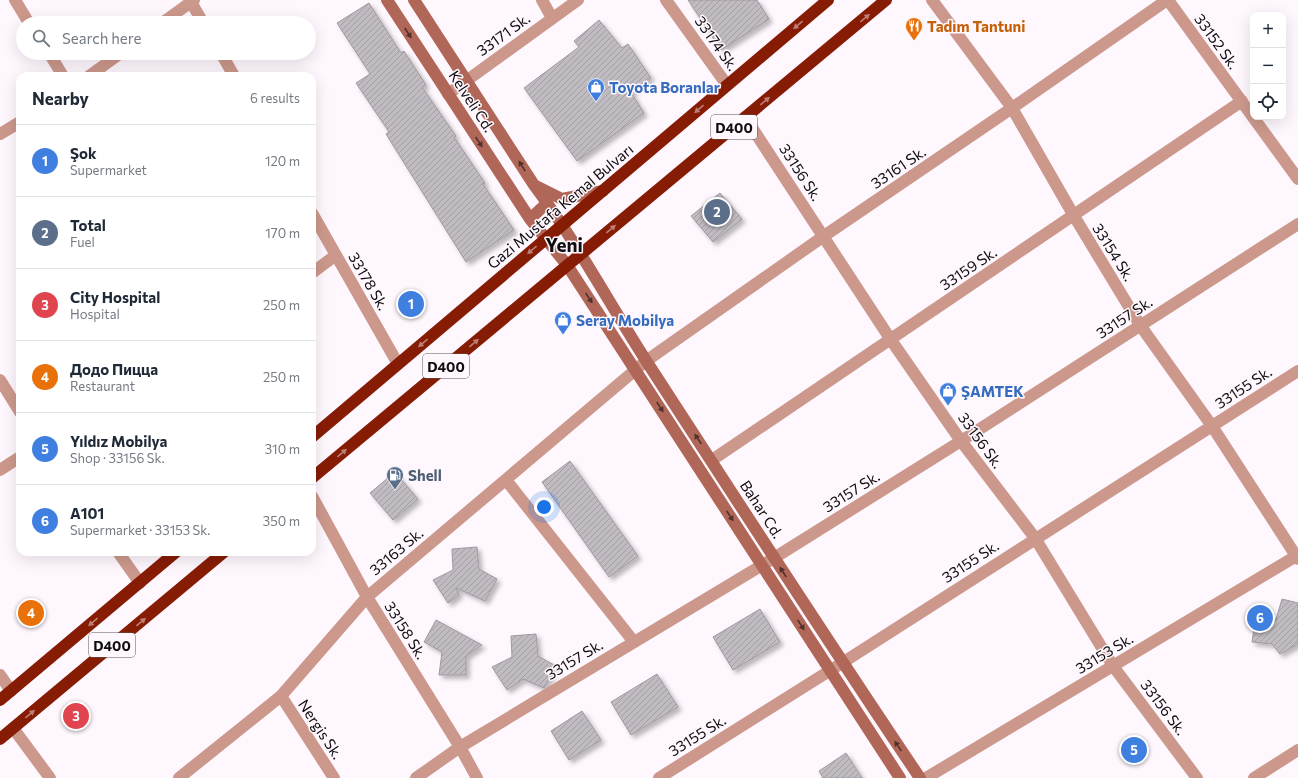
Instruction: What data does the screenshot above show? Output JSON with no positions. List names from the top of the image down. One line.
{"streets":{"highway":["D400","Gazi Mustafa Kemal Bulvarı"],"street":["33171 Sk.","33152 Sk.","33174 Sk.","Kelveli Cd.","33161 Sk.","33156 Sk.","33154 Sk.","33159 Sk.","33178 Sk.","33157 Sk.","33155 Sk.","Bahar Cd.","33163 Sk.","33158 Sk.","33153 Sk.","Nergis Sk."]},"crossings":[["33171 Sk.","Kelveli Cd."],["33152 Sk.","33161 Sk."],["33152 Sk.","33159 Sk."],["33174 Sk.","Gazi Mustafa Kemal Bulvarı"],["Kelveli Cd.","D400"],["Kelveli Cd.","Gazi Mustafa Kemal Bulvarı"],["Kelveli Cd.","Bahar Cd."],["D400","33156 Sk."],["D400","Bahar Cd."],["33161 Sk.","33156 Sk."],["33161 Sk.","33154 Sk."],["33161 Sk.","Bahar Cd."],["33161 Sk.","33163 Sk."],["33156 Sk.","33159 Sk."],["33156 Sk.","33157 Sk."],["33156 Sk.","33155 Sk."],["33156 Sk.","33153 Sk."],["Gazi Mustafa Kemal Bulvarı","33178 Sk."],["33154 Sk.","33159 Sk."],["33154 Sk.","33157 Sk."],["33154 Sk.","33155 Sk."],["33154 Sk.","33153 Sk."],["33159 Sk.","Bahar Cd."],["33157 Sk.","Bahar Cd."],["33157 Sk.","33158 Sk."],["33155 Sk.","Bahar Cd."],["Bahar Cd.","33163 Sk."],["33163 Sk.","33158 Sk."],["33163 Sk.","Nergis Sk."]],"districts":["Yeni"],"places":{"restaurant":["Tadım Tantuni"],"shop":["Toyota Boranlar","Seray Mobilya","ŞAMTEK"],"fuel station":["Shell"]},"page":{"map_buttons":["+","−"],"search":"Search here","heading":["Nearby","6 results"],"list":[{"mark":"1","name":"Şok","note":"Supermarket","value":"120 m"},{"mark":"2","name":"Total","note":"Fuel","value":"170 m"},{"mark":"3","name":"City Hospital","note":"Hospital","value":"250 m"},{"mark":"4","name":"Додо Пицца","note":"Restaurant","value":"250 m"},{"mark":"5","name":"Yıldız Mobilya","note":"Shop · 33156 Sk.","value":"310 m"},{"mark":"6","name":"A101","note":"Supermarket · 33153 Sk.","value":"350 m"}],"pins":["2","1","4","6","3","5"]}}
